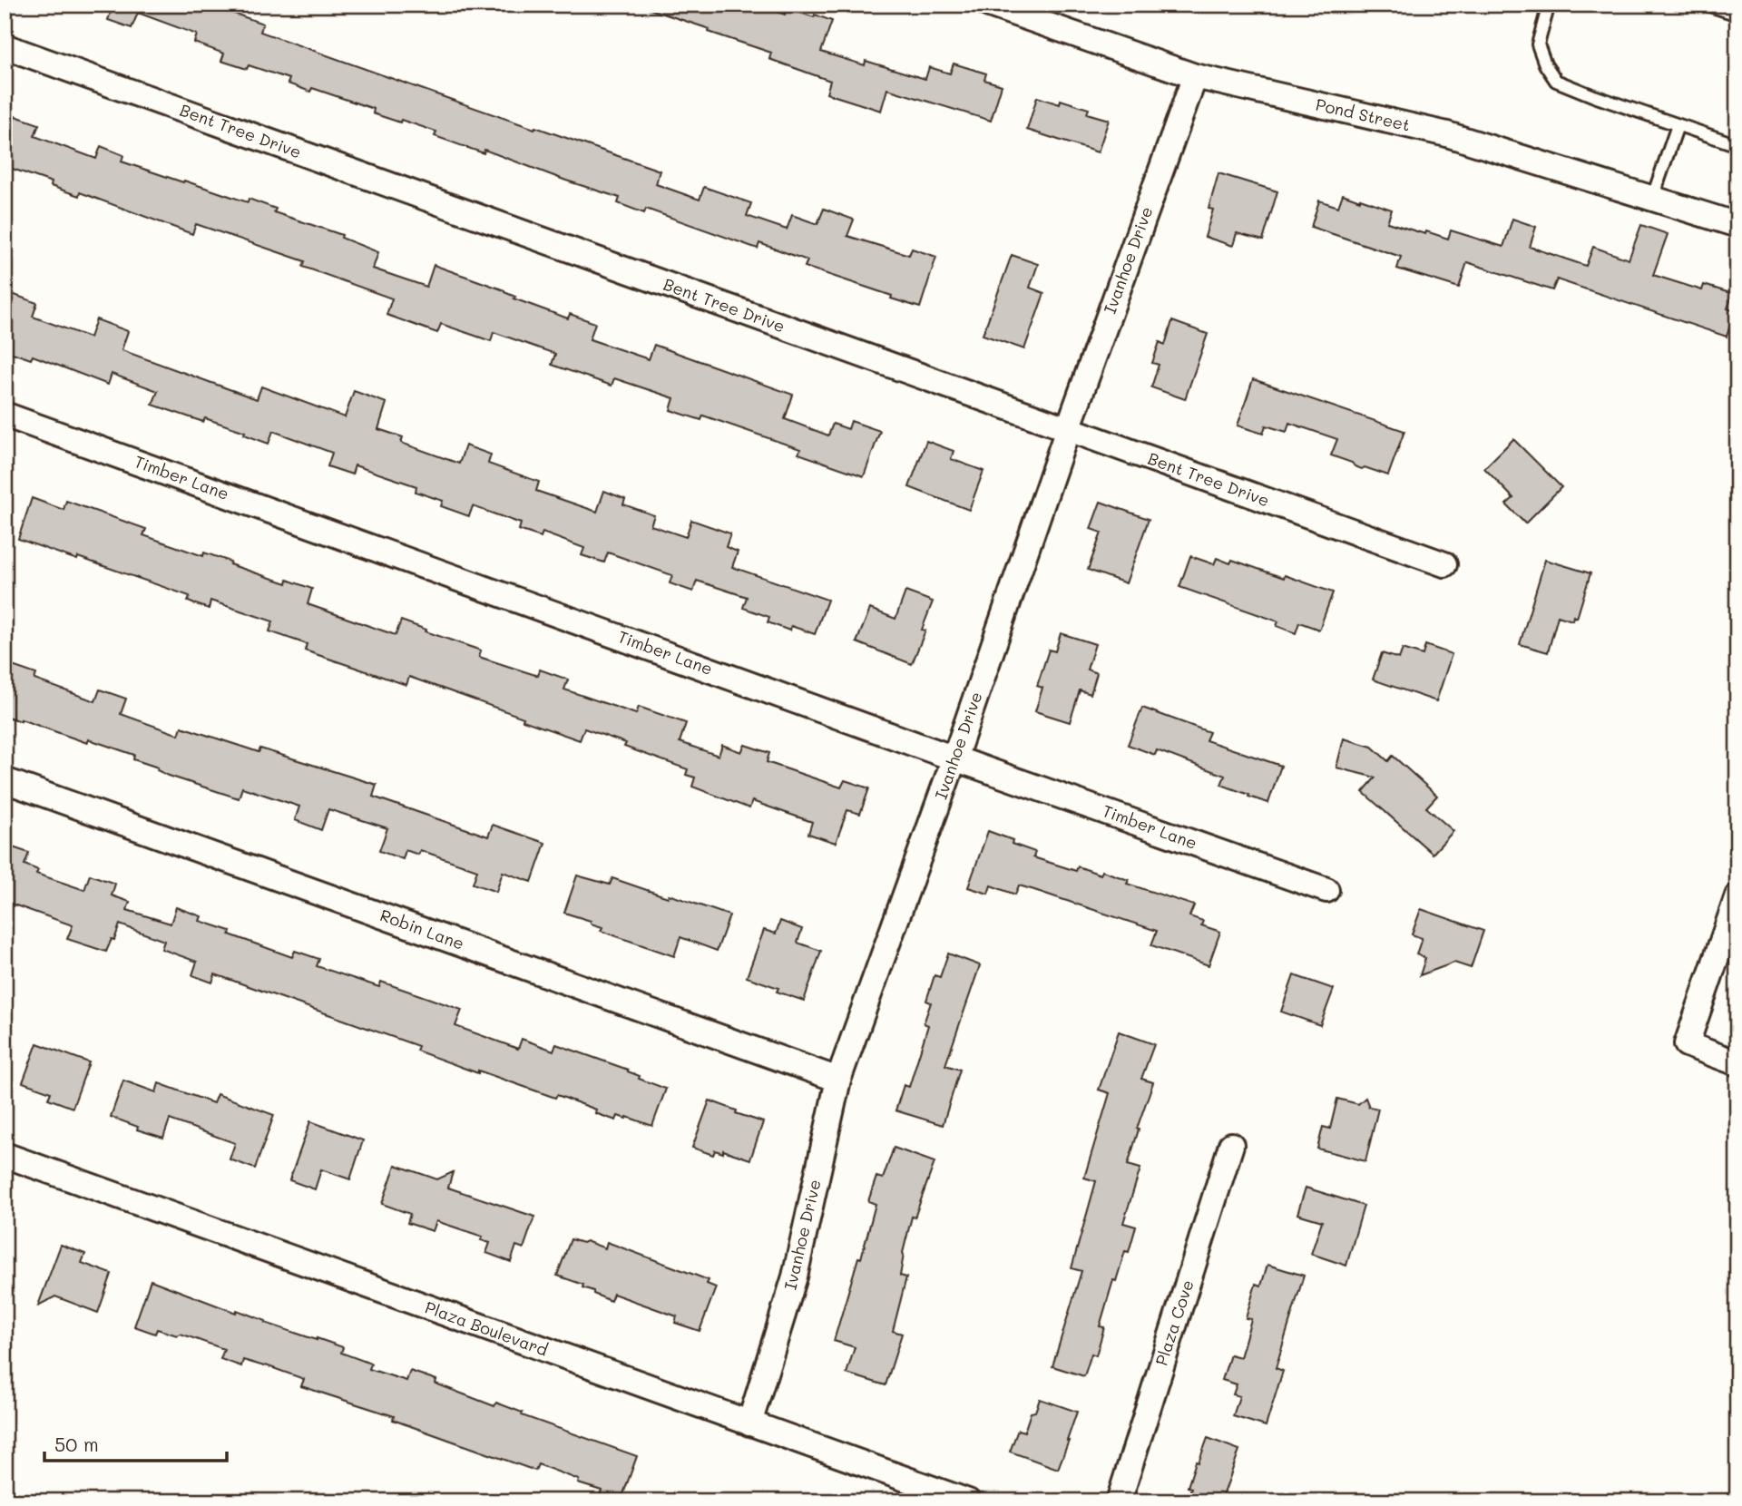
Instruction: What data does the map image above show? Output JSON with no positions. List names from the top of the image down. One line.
{"streets":{"street":["Pond Street","Bent Tree Drive","Ivanhoe Drive","Timber Lane","Robin Lane","Plaza Cove","Plaza Boulevard"]},"crossings":[["Pond Street","Ivanhoe Drive"],["Bent Tree Drive","Ivanhoe Drive"],["Ivanhoe Drive","Timber Lane"],["Ivanhoe Drive","Robin Lane"],["Ivanhoe Drive","Plaza Boulevard"]],"scale_bar":"50 m"}
